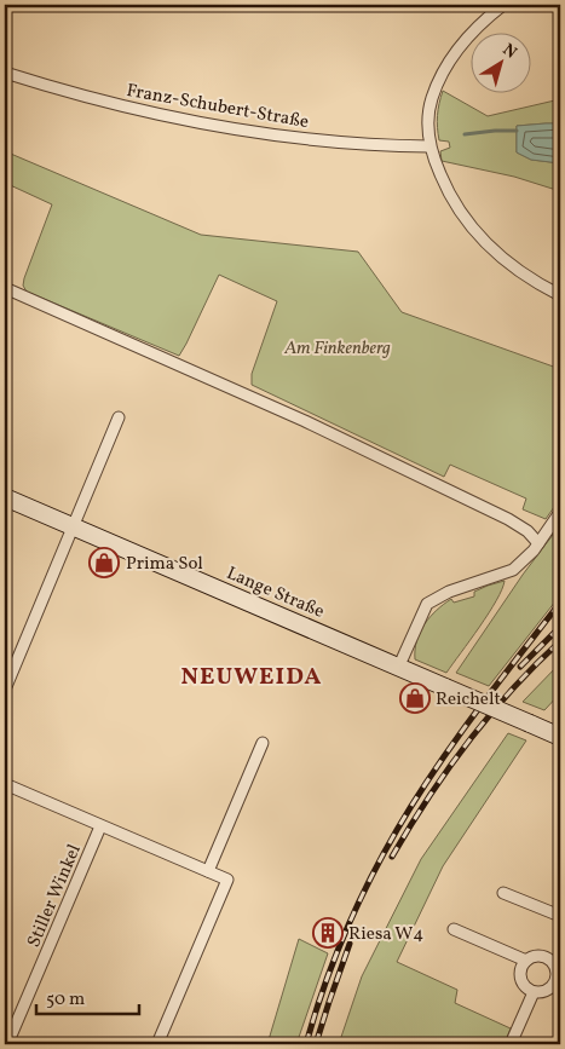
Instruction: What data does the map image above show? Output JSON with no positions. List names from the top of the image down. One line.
{"streets":{"street":["Franz-Schubert-Straße","Lange Straße","Stiller Winkel"]},"districts":["NEUWEIDA"],"parks":["Am Finkenberg"],"places":{"shop":["Prima Sol","Reichelt"],"building":["Riesa W4"]},"scale_bar":"50 m","north":"top right"}
